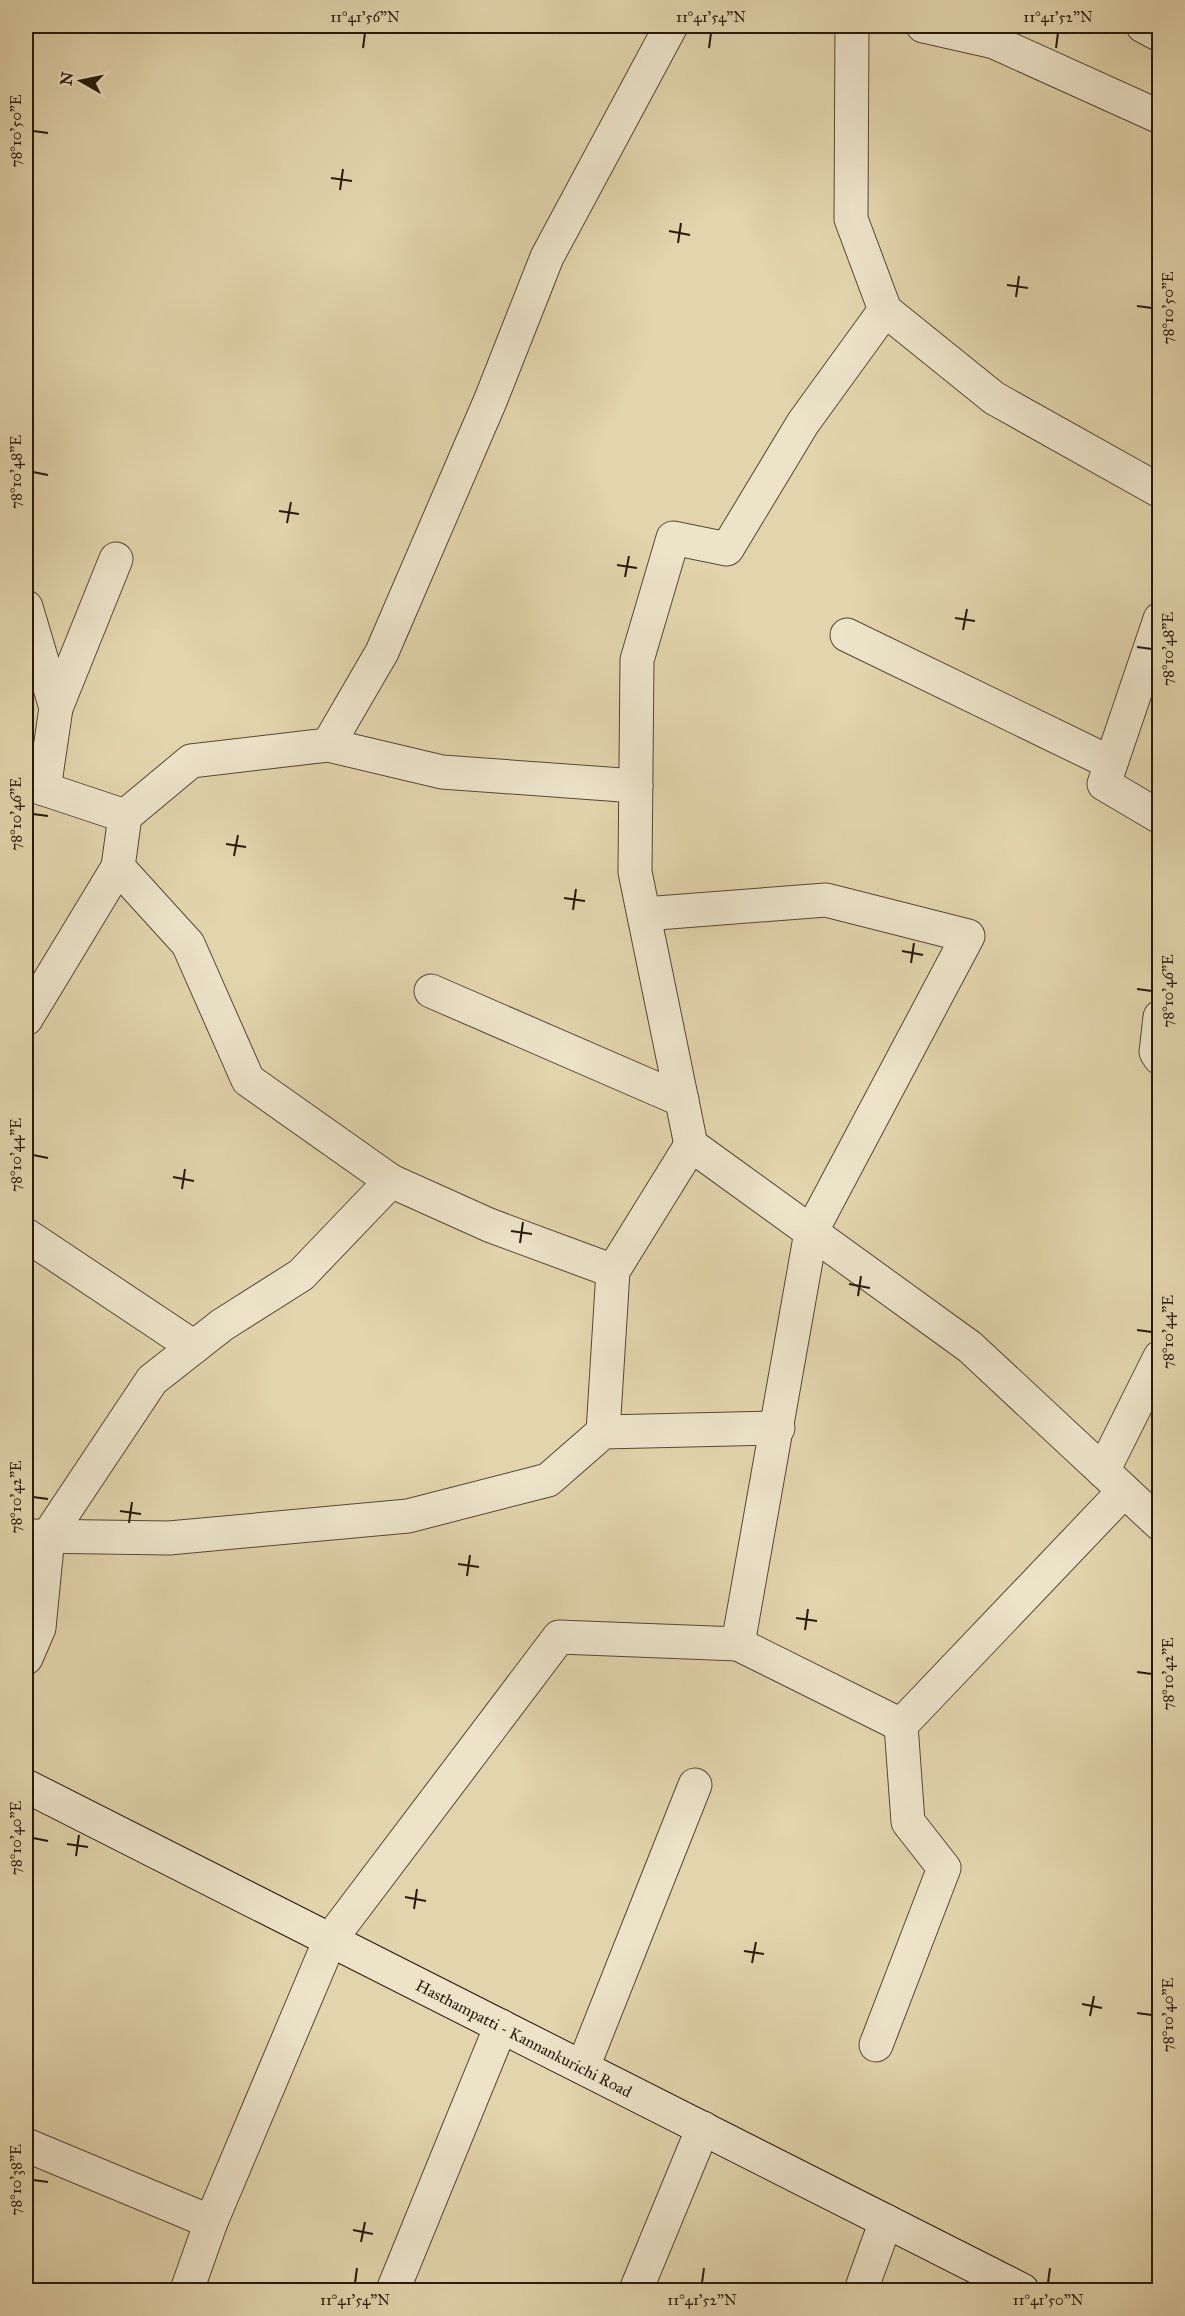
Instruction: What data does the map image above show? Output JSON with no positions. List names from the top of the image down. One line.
{"streets":{"street":["Hasthampatti - Kannankurichi Road"]},"north":"left","coordinates":["11°41'56\"N","11°41'54\"N","11°41'52\"N","78°10'50\"E","78°10'48\"E","78°10'46\"E","78°10'44\"E","78°10'42\"E","78°10'40\"E","78°10'38\"E","11°41'50\"N"]}
